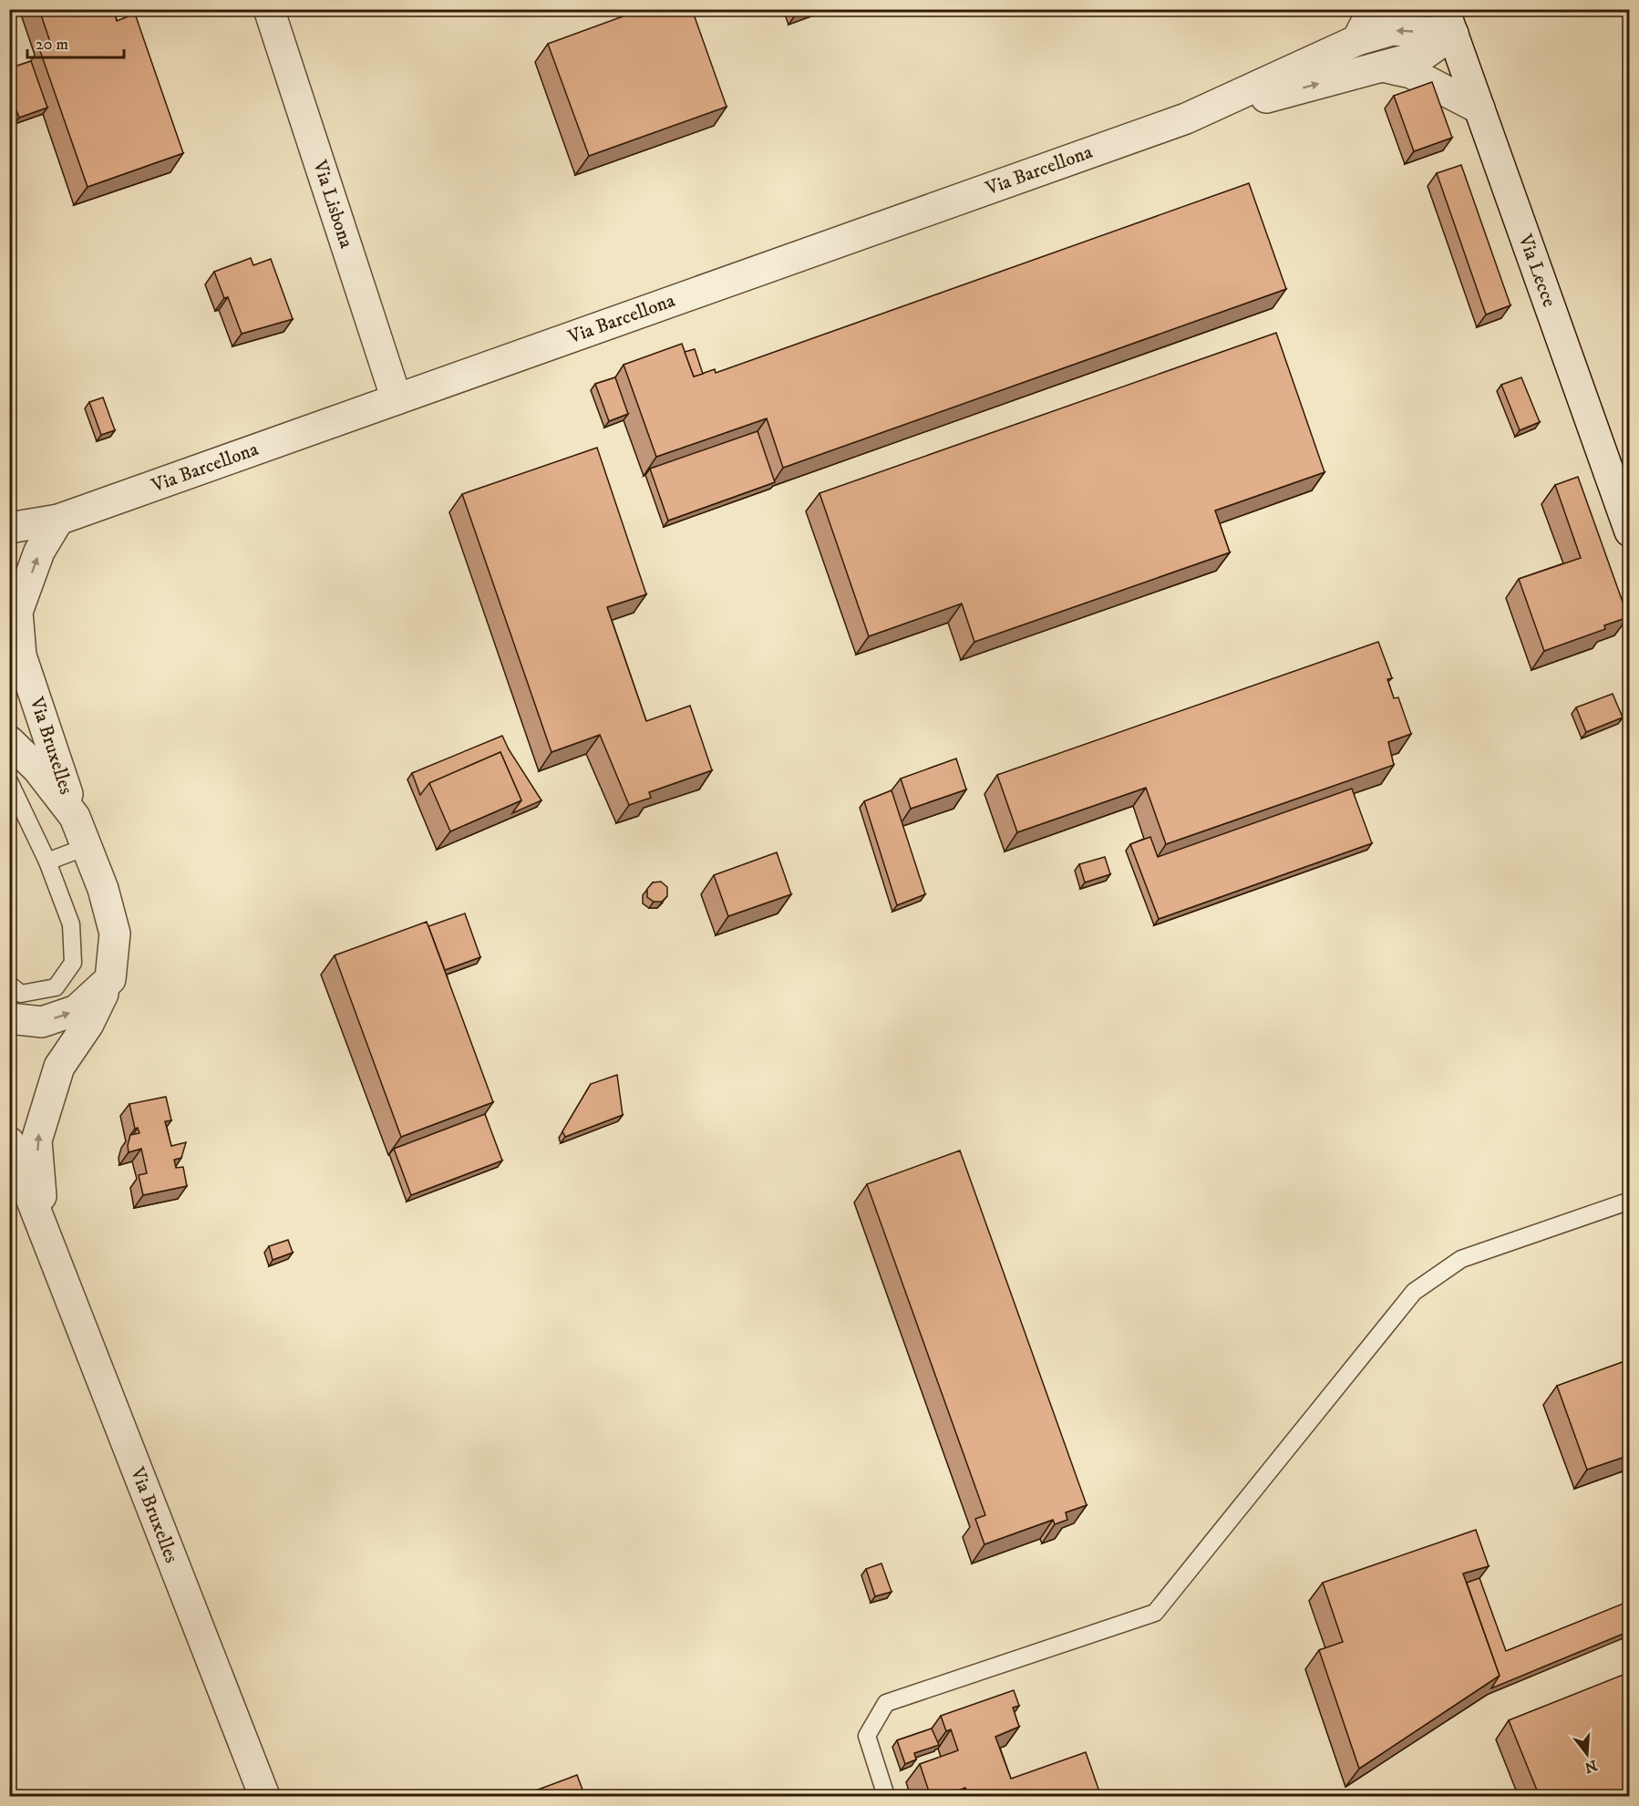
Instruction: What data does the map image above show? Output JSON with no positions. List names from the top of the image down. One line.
{"streets":{"street":["Via Barcellona","Via Lisbona","Via Lecce","Via Bruxelles"]},"crossings":[["Via Barcellona","Via Lisbona"],["Via Barcellona","Via Lecce"],["Via Barcellona","Via Bruxelles"]],"one_way":["Via Bruxelles"],"scale_bar":"20 m","north":"bottom"}
